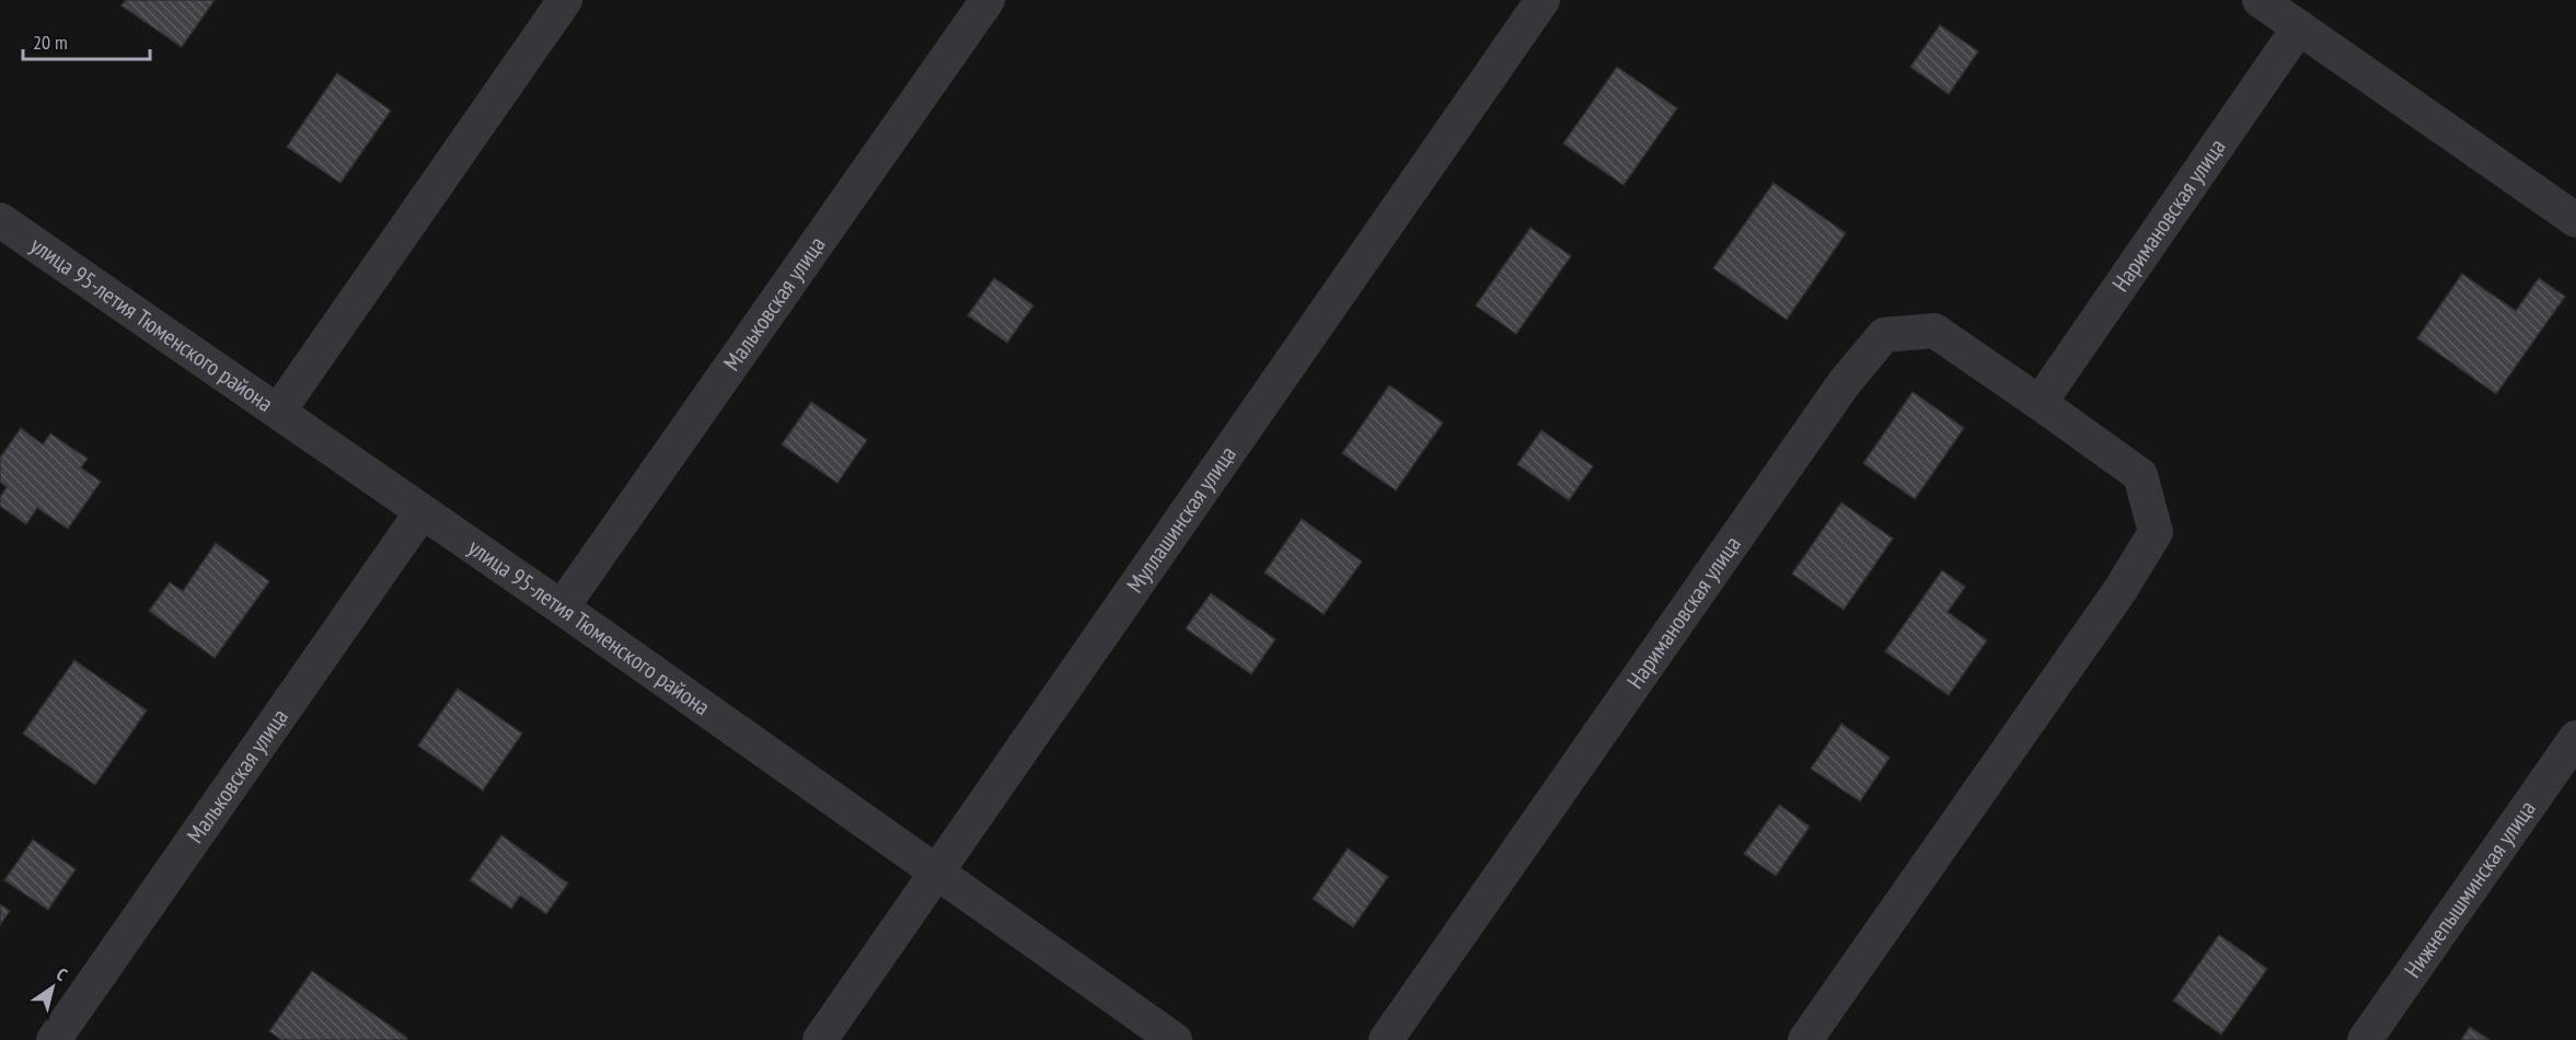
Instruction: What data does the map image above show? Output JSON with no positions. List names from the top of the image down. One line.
{"streets":{"street":["Наримановская улица","Мальковская улица","улица 95-летия Тюменского района","Муллашинская улица","Нижнепышминская улица"]},"crossings":[["Мальковская улица","улица 95-летия Тюменского района"],["улица 95-летия Тюменского района","Муллашинская улица"]],"scale_bar":"20 m","north":"top right"}
